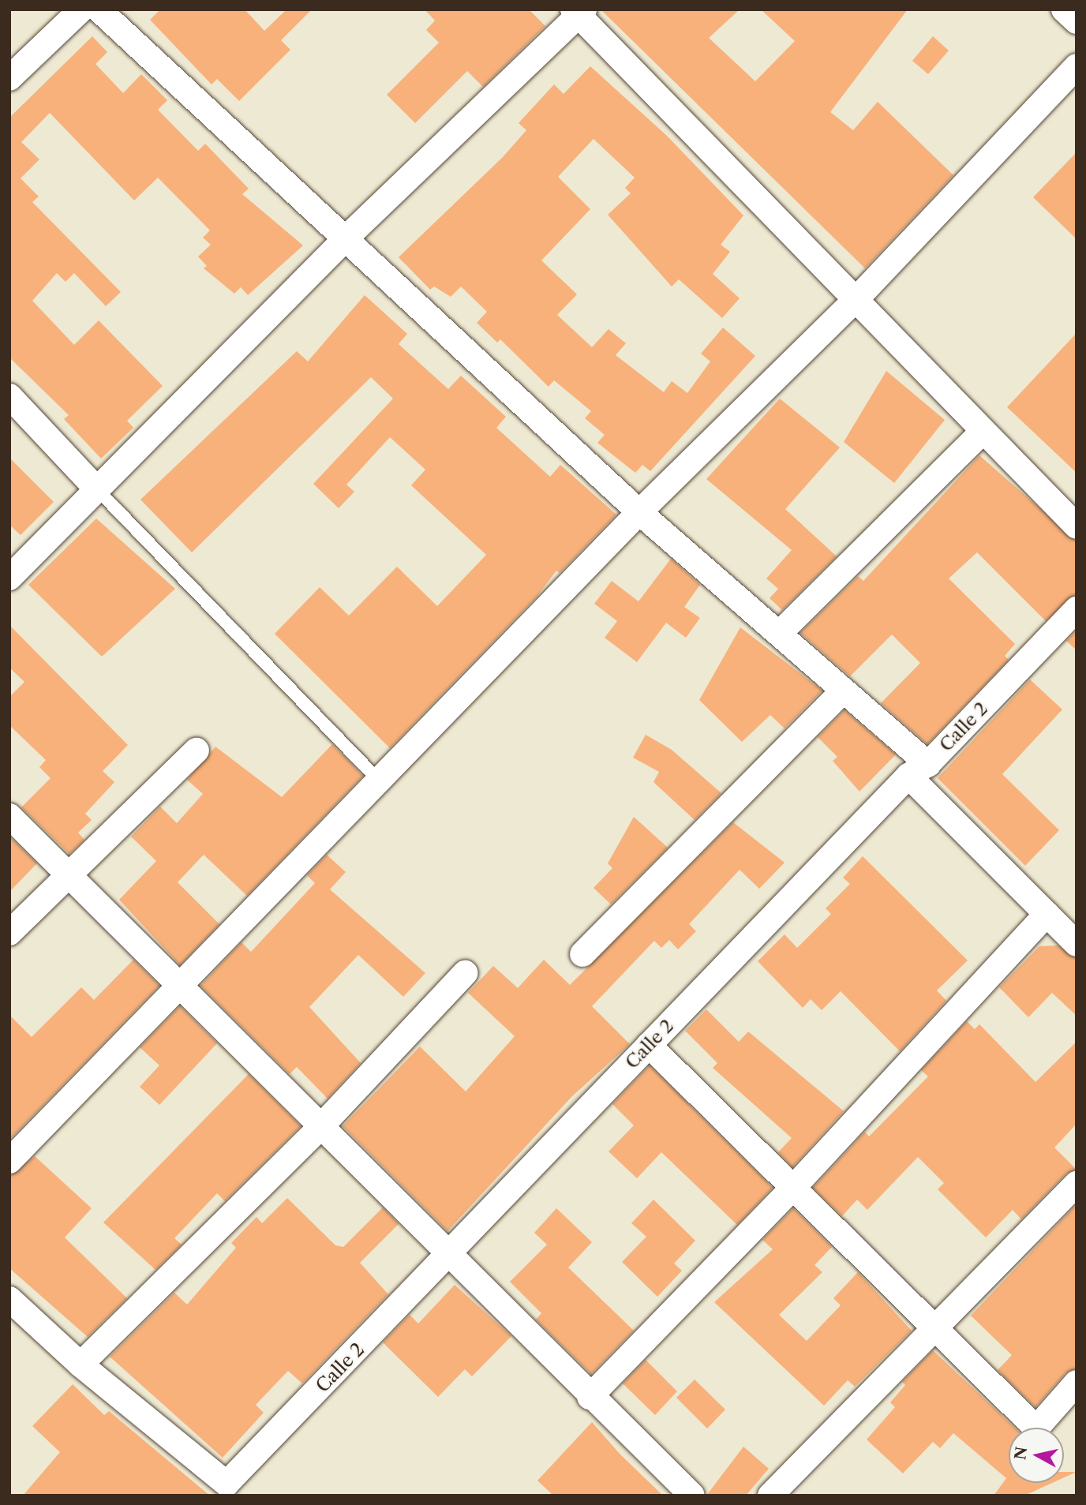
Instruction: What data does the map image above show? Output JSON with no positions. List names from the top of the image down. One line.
{"streets":{"street":["Calle 2"]},"north":"left"}
